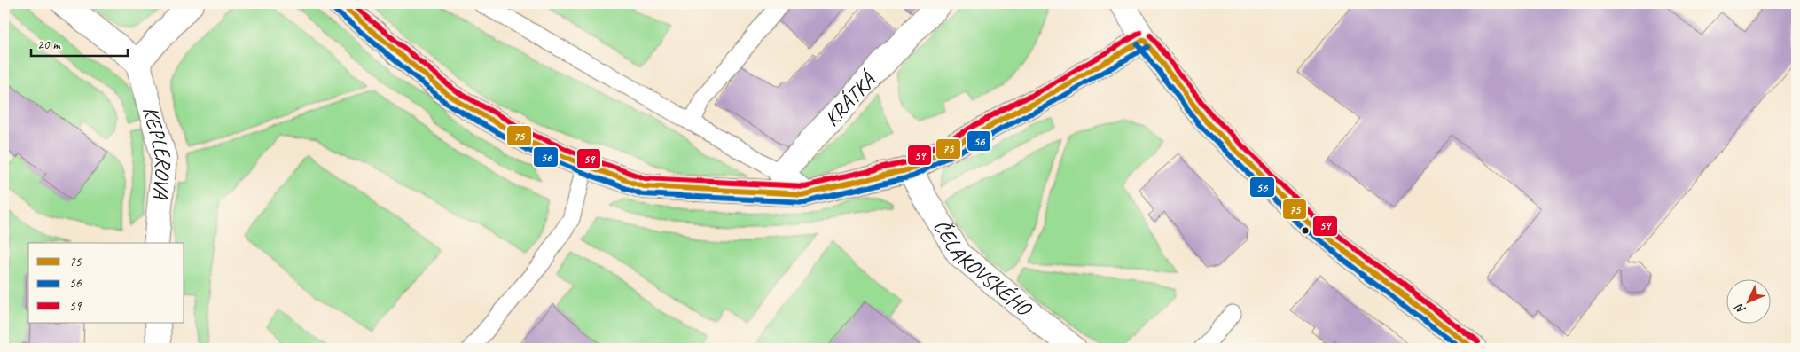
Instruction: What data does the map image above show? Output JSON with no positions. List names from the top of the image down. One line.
{"streets":{"street":["KRÁTKÁ","KEPLEROVA","ČELAKOVSKÉHO"]},"lines":["transit line 75","transit line 59","transit line 56"],"legend":["75","56","59"],"scale_bar":"20 m","north":"bottom left"}
